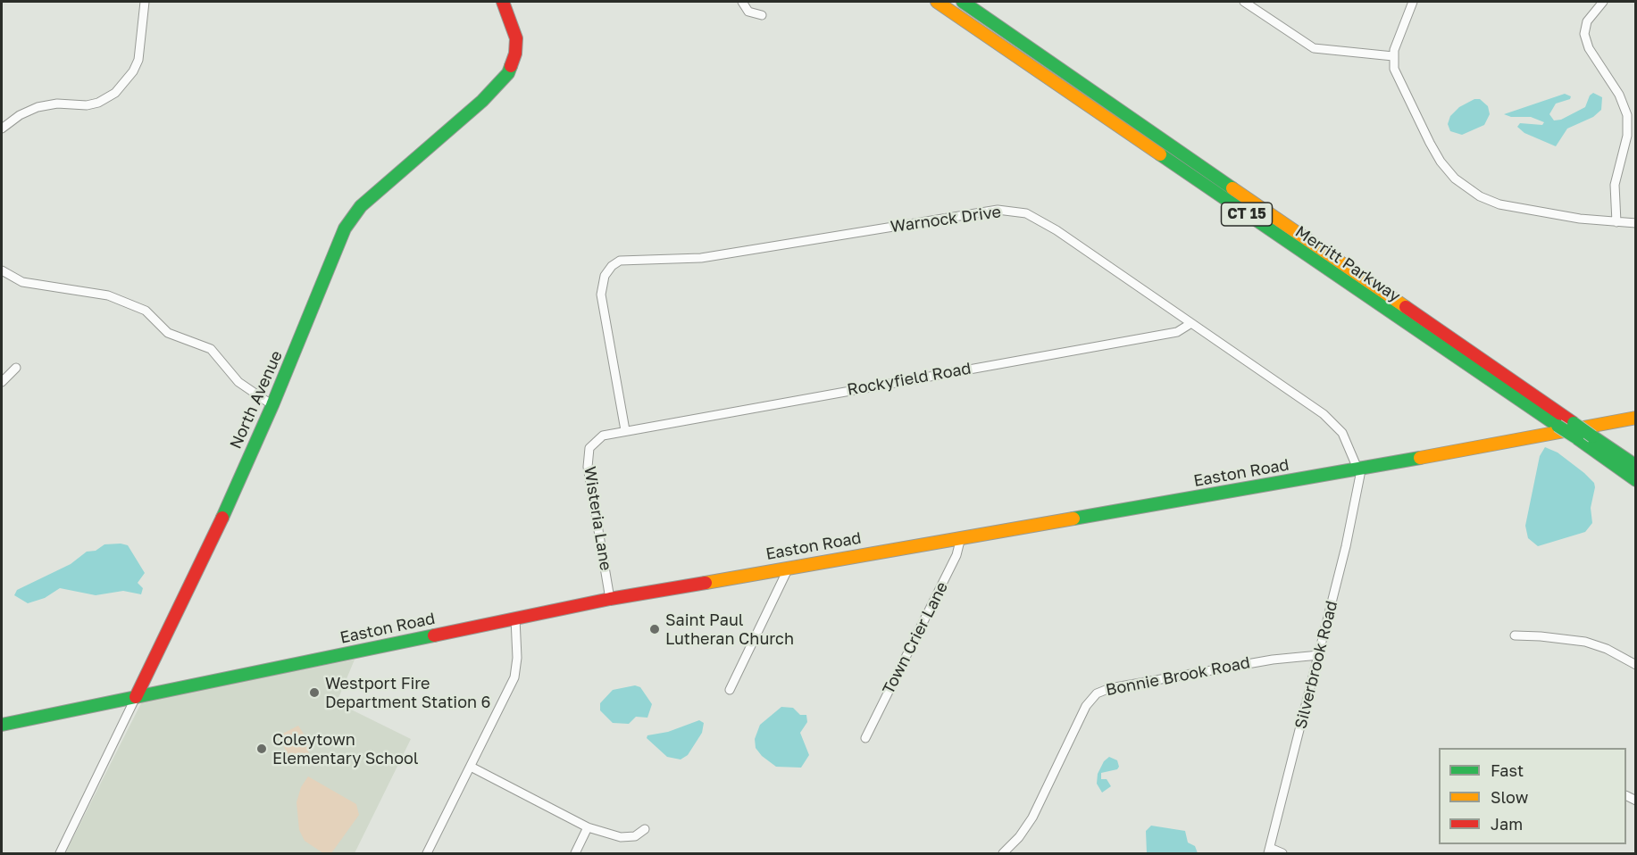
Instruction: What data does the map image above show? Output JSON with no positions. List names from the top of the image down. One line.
{"streets":{"main road":["CT 15","Merritt Parkway","North Avenue","Easton Road"],"street":["Warnock Drive","Rockyfield Road","Wisteria Lane","Town Crier Lane","Silverbrook Road","Bonnie Brook Road"]},"crossings":[["Warnock Drive","Rockyfield Road"],["Warnock Drive","Easton Road"],["Warnock Drive","Wisteria Lane"],["Warnock Drive","Silverbrook Road"],["Rockyfield Road","Wisteria Lane"],["North Avenue","Easton Road"],["Easton Road","Wisteria Lane"],["Easton Road","Town Crier Lane"],["Easton Road","Silverbrook Road"],["Silverbrook Road","Bonnie Brook Road"]],"places":["Saint Paul Lutheran Church","Westport Fire Department Station 6","Coleytown Elementary School"],"legend":["Fast","Slow","Jam"]}
